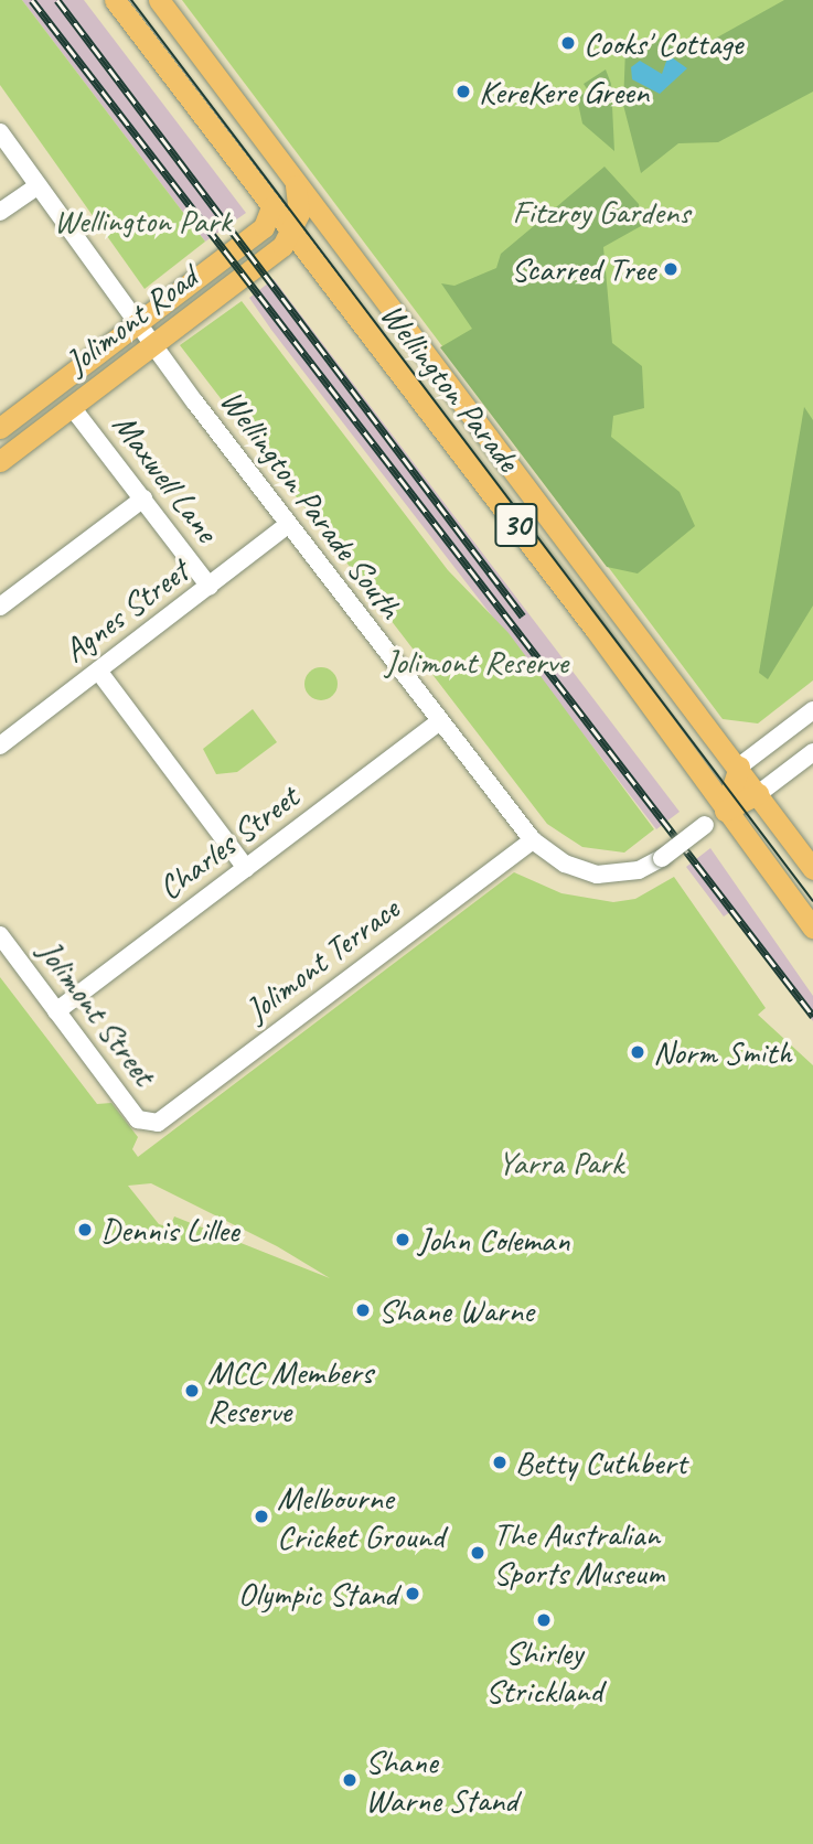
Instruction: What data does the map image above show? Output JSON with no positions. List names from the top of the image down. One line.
{"streets":{"main road":["Jolimont Road","Wellington Parade","30"],"street":["Maxwell Lane","Wellington Parade South","Agnes Street","Charles Street","Jolimont Terrace","Jolimont Street"]},"crossings":[["Jolimont Road","Wellington Parade"],["Jolimont Road","Maxwell Lane"],["Jolimont Road","Wellington Parade South"],["Wellington Parade","Wellington Parade South"],["Maxwell Lane","Agnes Street"],["Wellington Parade South","Agnes Street"],["Wellington Parade South","Charles Street"],["Wellington Parade South","Jolimont Terrace"],["Charles Street","Jolimont Street"],["Jolimont Terrace","Jolimont Street"]],"parks":["Fitzroy Gardens","Wellington Park","Jolimont Reserve","Yarra Park"],"places":["Cooks' Cottage","KereKere Green","Scarred Tree","Norm Smith","Dennis Lillee","John Coleman","Shane Warne","MCC Members Reserve","Betty Cuthbert","Melbourne Cricket Ground","The Australian Sports Museum","Olympic Stand","Shirley Strickland","Shane Warne Stand"]}
